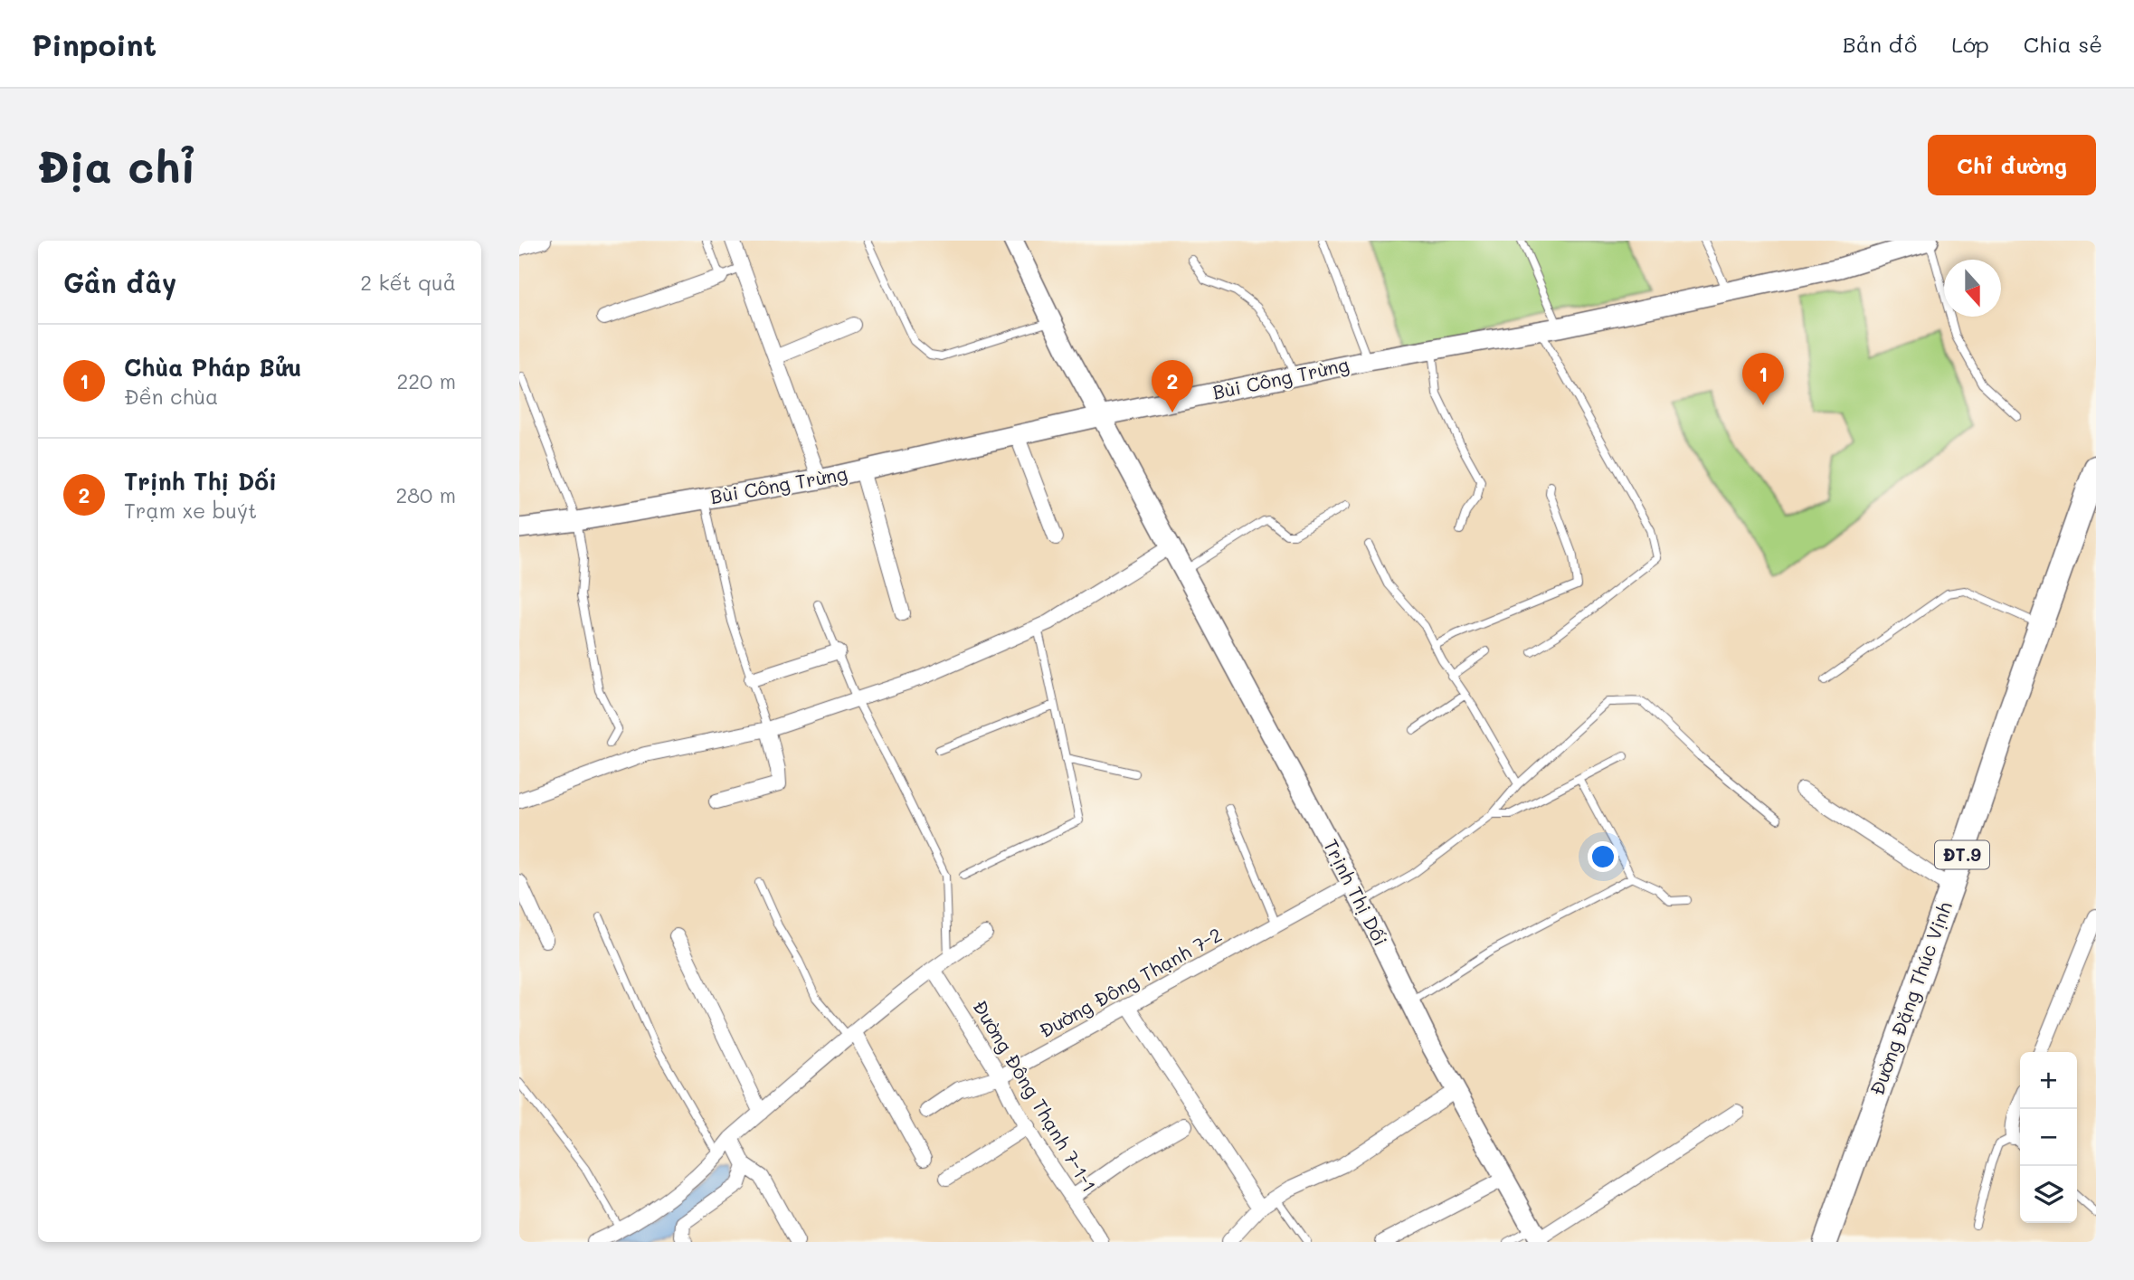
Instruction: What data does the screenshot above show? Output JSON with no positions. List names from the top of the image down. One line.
{"streets":{"main road":["ĐT.9","Đường Đặng Thúc Vịnh"],"street":["Bùi Công Trừng","Trịnh Thị Dối","Đường Đông Thạnh 7-2","Đường Đông Thạnh 7-1-1"]},"crossings":[["Bùi Công Trừng","Trịnh Thị Dối"],["Trịnh Thị Dối","Đường Đông Thạnh 7-2"],["Đường Đông Thạnh 7-2","Đường Đông Thạnh 7-1-1"]],"north":"bottom","page":{"header":"Pinpoint","nav":["Bản đồ","Lớp","Chia sẻ"],"buttons":"Chỉ đường","title":"Địa chỉ","heading":["Gần đây","2 kết quả"],"list":[{"mark":"1","name":"Chùa Pháp Bửu","note":"Đền chùa","value":"220 m"},{"mark":"2","name":"Trịnh Thị Dối","note":"Trạm xe buýt","value":"280 m"}],"pins":["1","2"],"map_buttons":["+","−"]}}
